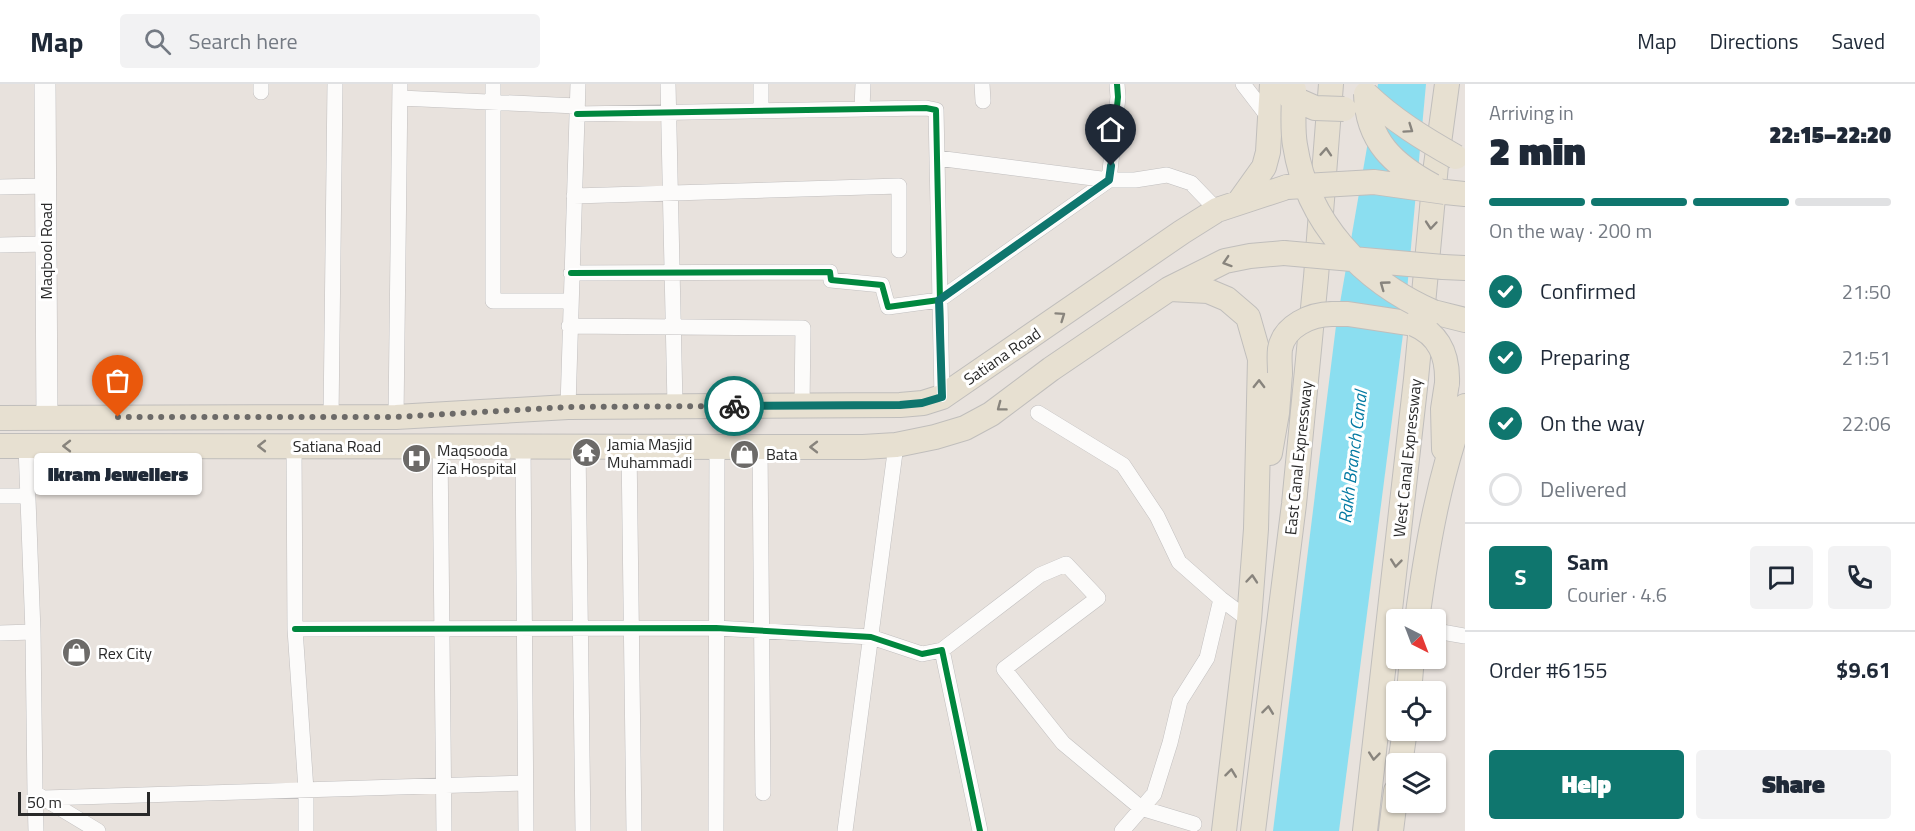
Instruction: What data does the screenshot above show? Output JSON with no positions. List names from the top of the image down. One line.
{"streets":{"main road":["Satiana Road","East Canal Expressway","West Canal Expressway"],"street":["Maqbool Road"]},"crossings":[["Maqbool Road","Satiana Road"]],"water":["Rakh Branch Canal"],"places":{"other":["Ikram Jewellers"],"temple":["Jamia Masjid Muhammadi"],"shop":["Bata","Rex City"],"hospital":["Maqsooda Zia Hospital"]},"scale_bar":"50 m","north":"bottom right","page":{"header":"Map","search":"Search here","nav":["Map","Directions","Saved"],"heading":["2 min","Arriving in","22:15–22:20"],"panel":["Sam","Courier · 4.6","Order #6155","$9.61"],"bar":"On the way · 200 m","list":[["Confirmed","21:50"],["Preparing","21:51"],["On the way","22:06"],"Delivered"],"bubble":"Ikram Jewellers","round":"S","buttons":["Help","Share"],"scale":"50 m"}}
